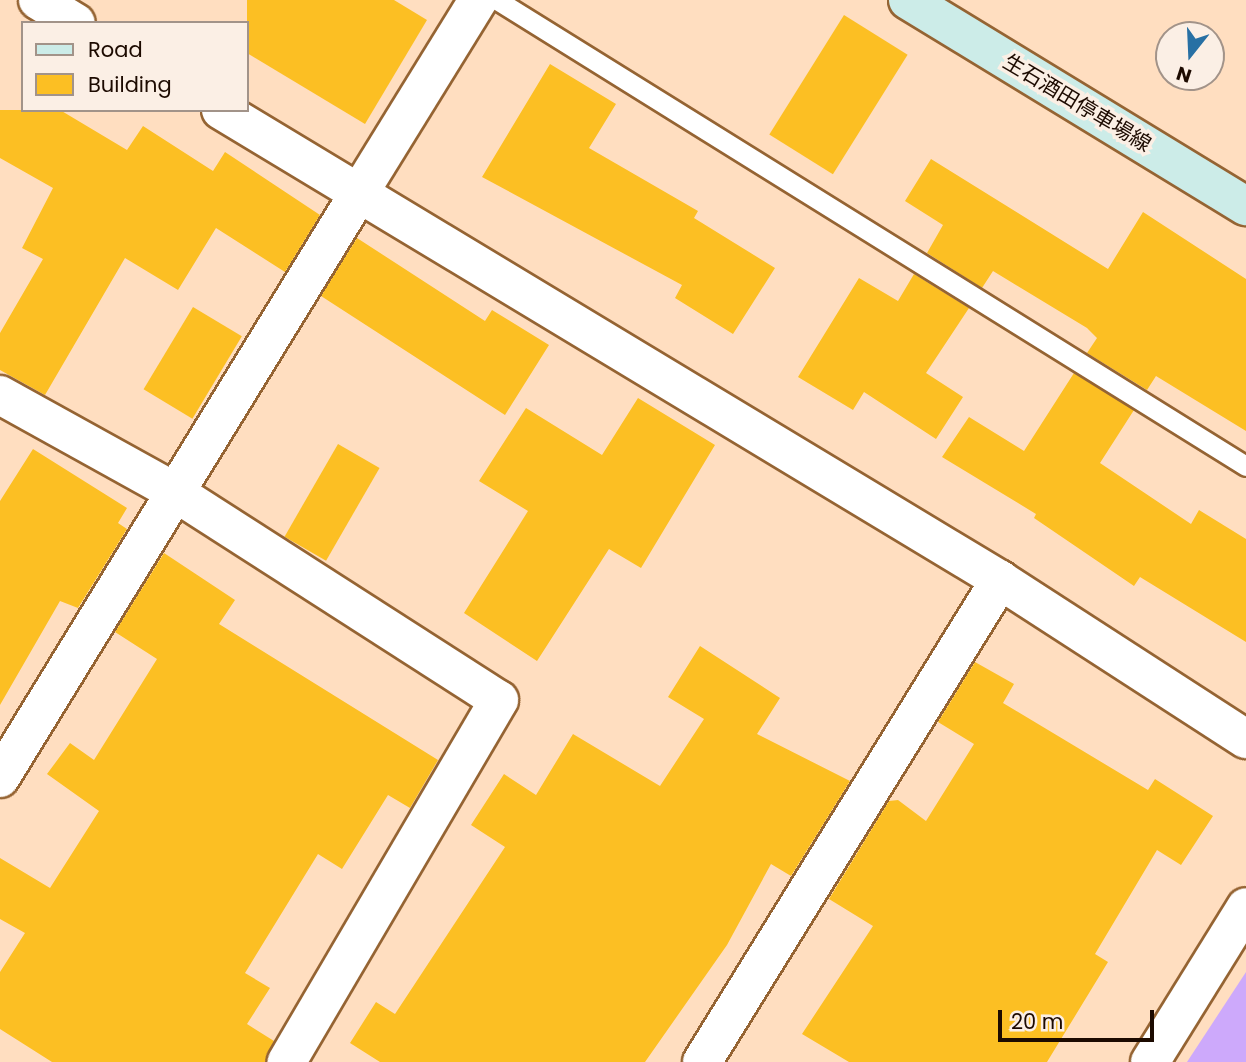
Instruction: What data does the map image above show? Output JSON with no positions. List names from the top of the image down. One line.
{"streets":{"main road":["生石酒田停車場線"]},"legend":["Road","Building"],"scale_bar":"20 m","north":"bottom"}
